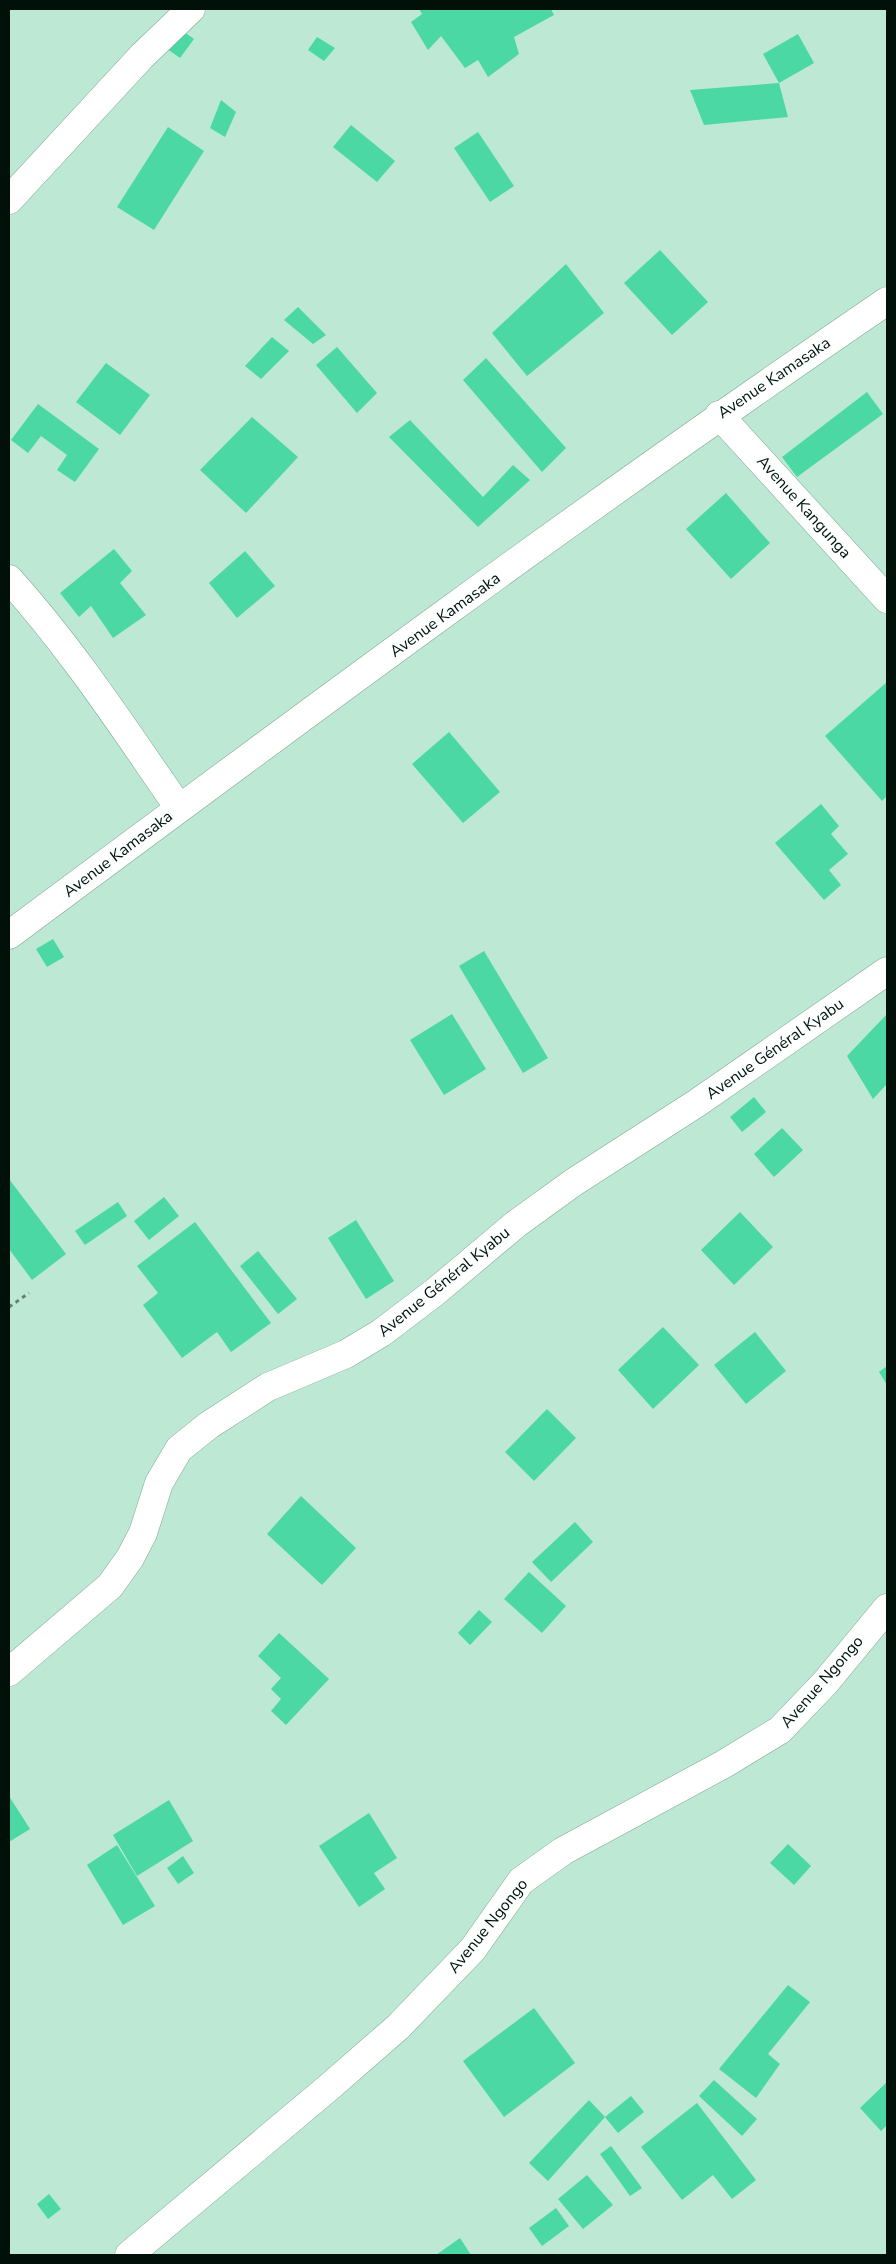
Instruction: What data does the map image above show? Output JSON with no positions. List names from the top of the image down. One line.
{"streets":{"street":["Avenue Kamasaka","Avenue Kangunga","Avenue Général Kyabu","Avenue Ngongo"]},"crossings":[["Avenue Kamasaka","Avenue Kangunga"]]}
